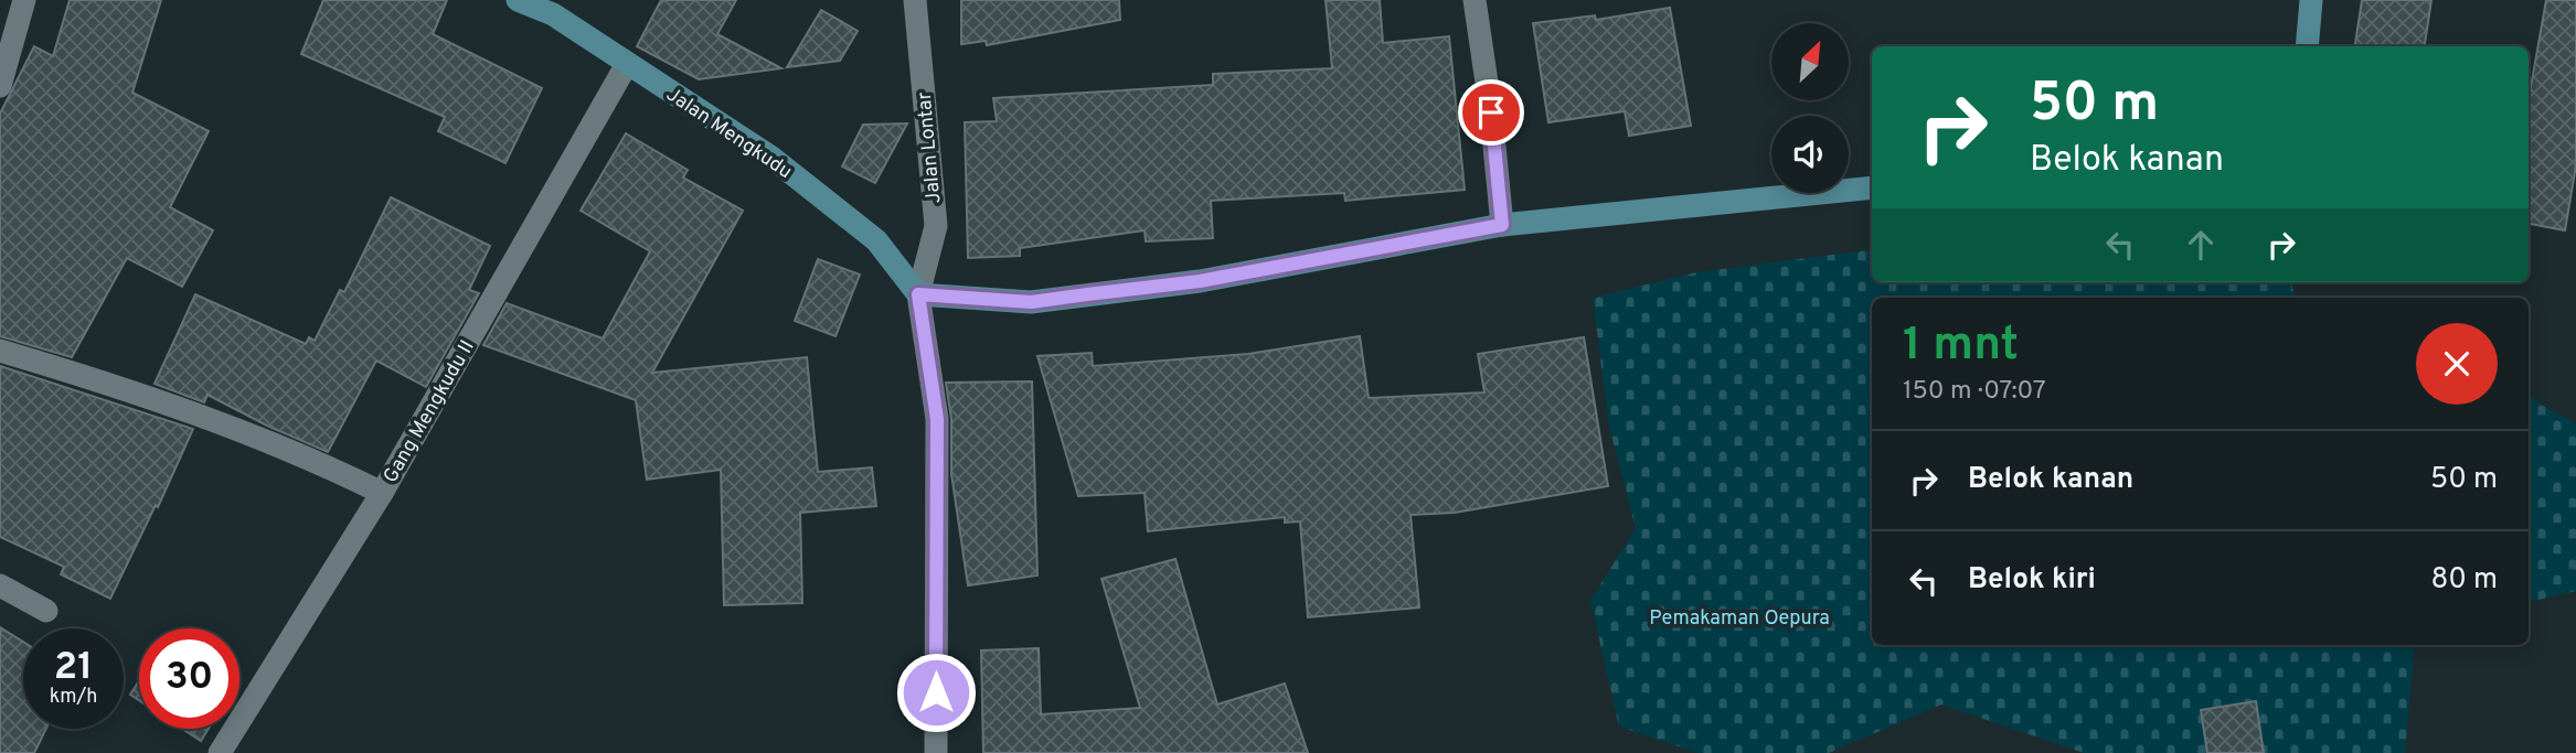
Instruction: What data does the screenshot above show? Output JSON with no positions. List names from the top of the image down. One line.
{"streets":{"street":["Jalan Mengkudu","Jalan Lontar","Gang Mengkudu II"]},"crossings":[["Jalan Mengkudu","Jalan Lontar"],["Jalan Mengkudu","Gang Mengkudu II"]],"parks":["Pemakaman Oepura"],"north":"top right","page":{"turn":["50 m","Belok kanan"],"heading":["1 mnt","150 m · 07:07"],"list":[{"name":"Belok kanan","value":"50 m"},{"name":"Belok kiri","value":"80 m"}],"speed":"21 km/h","limit":"30"}}
